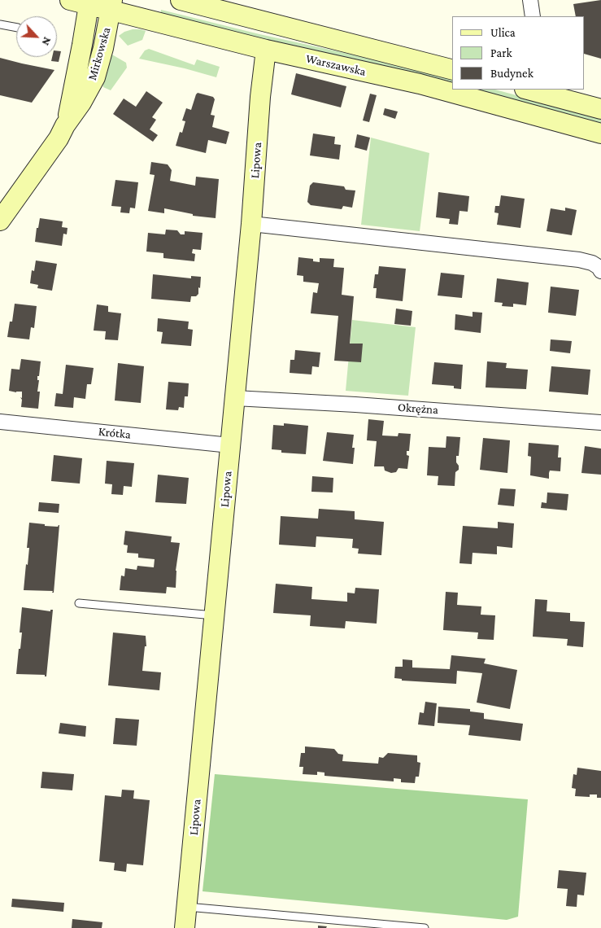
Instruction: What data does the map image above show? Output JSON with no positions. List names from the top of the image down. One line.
{"streets":{"street":["Mirkowska","Warszawska","Lipowa","Okrężna","Krótka"]},"crossings":[["Mirkowska","Warszawska"],["Warszawska","Lipowa"],["Lipowa","Okrężna"],["Lipowa","Krótka"]],"legend":["Ulica","Park","Budynek"],"north":"bottom right"}
